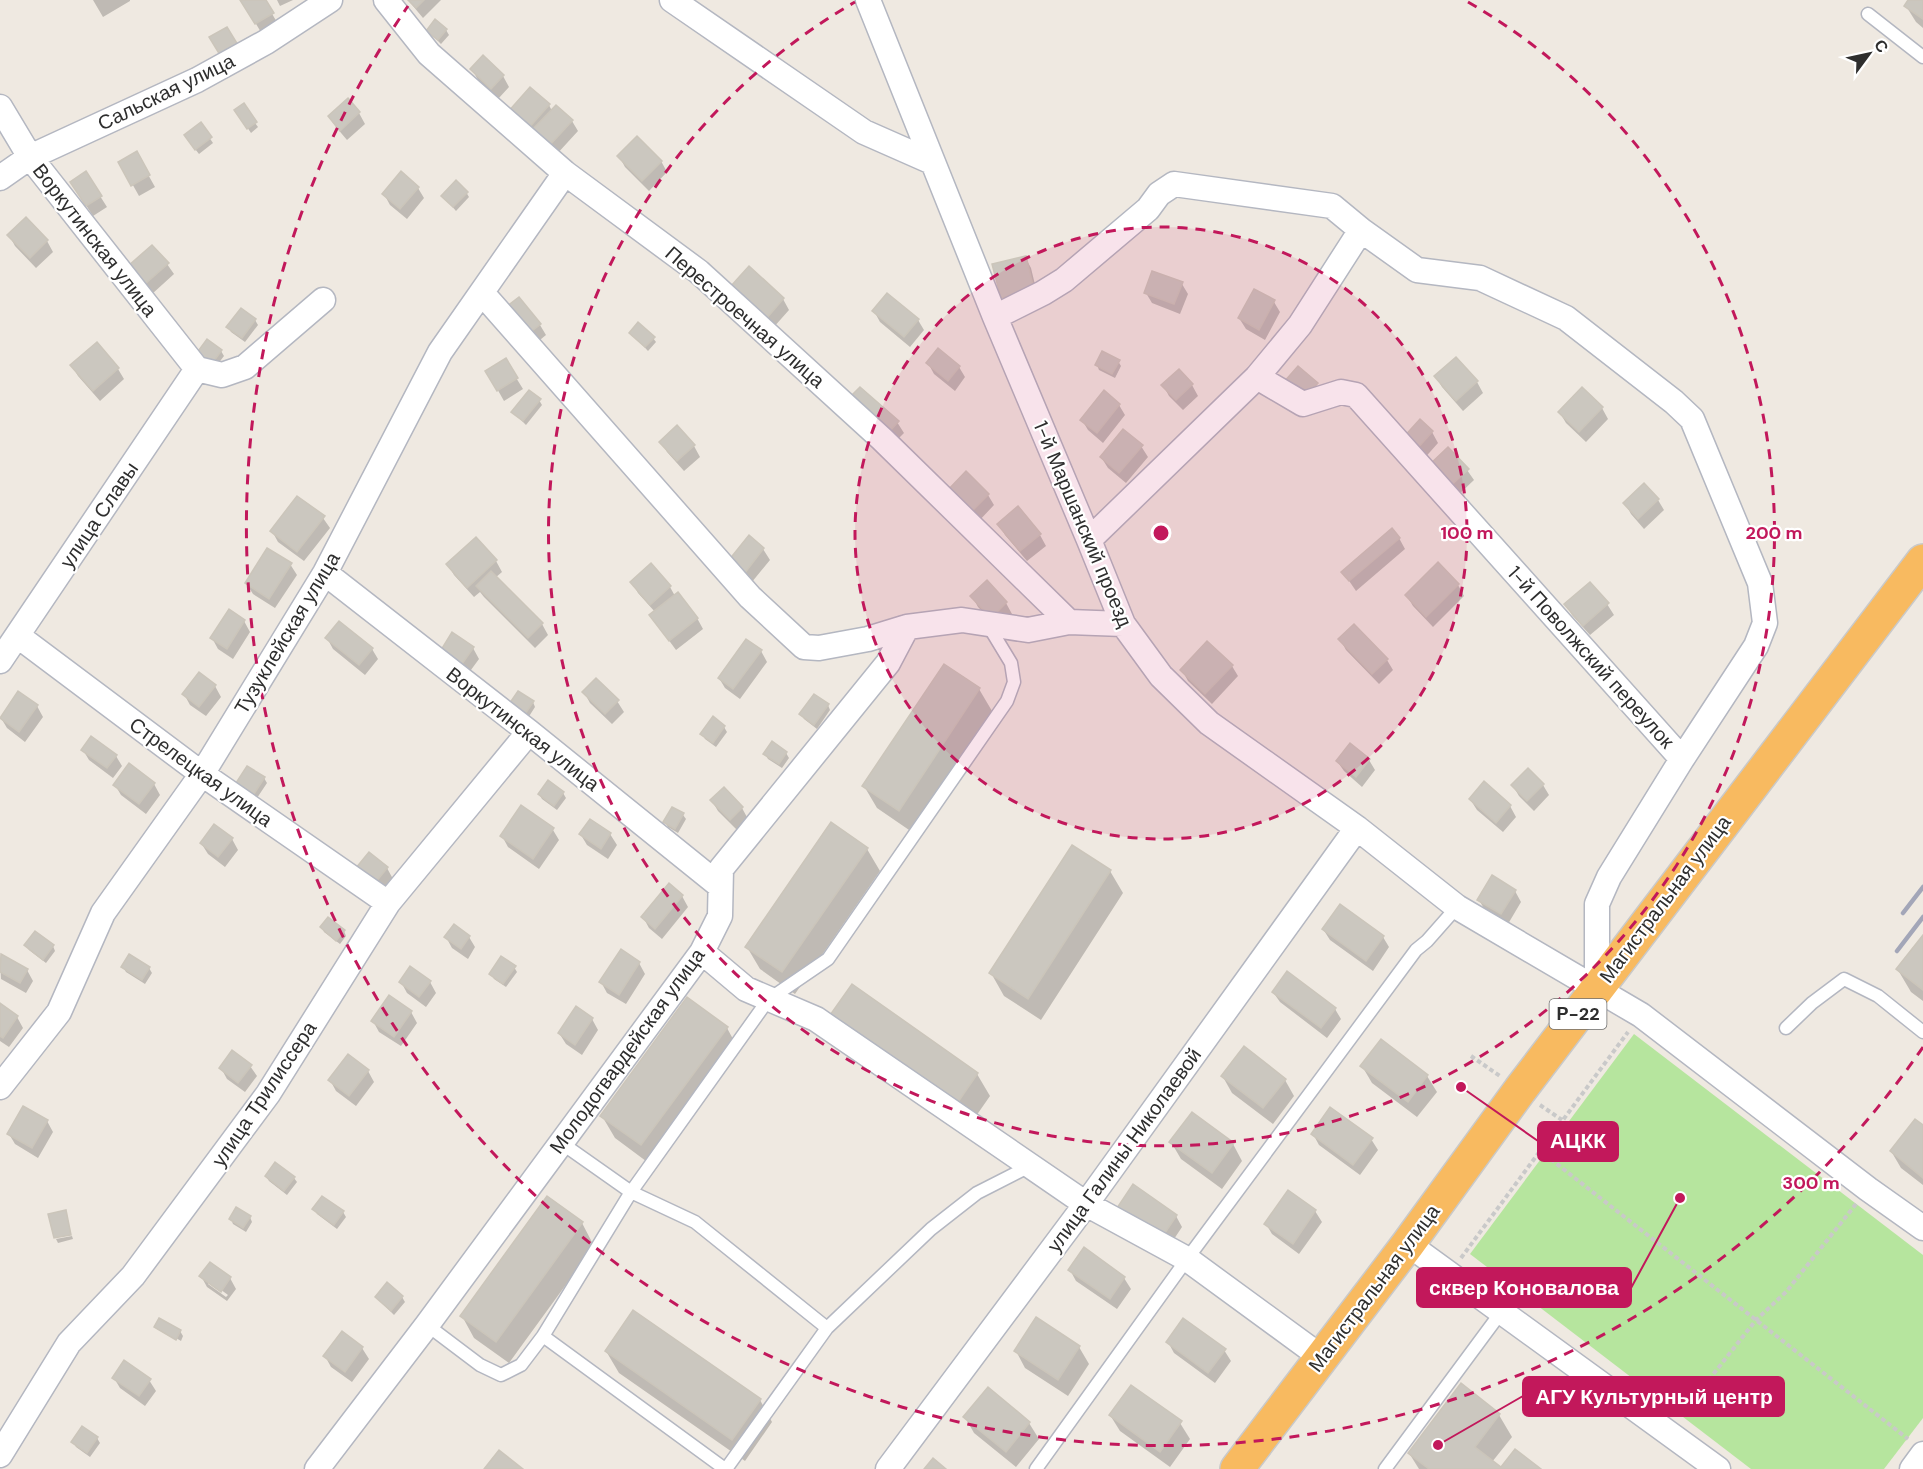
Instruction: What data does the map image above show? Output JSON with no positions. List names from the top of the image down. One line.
{"streets":{"highway":["Магистральная улица","Р-22"],"street":["Сальская улица","Воркутинская улица","Перестроечная улица","улица Славы","1-й Маршанский проезд","Тузуклейская улица","1-й Поволжский переулок","Стрелецкая улица","Молодогвардейская улица","улица Трилиссера","улица Галины Николаевой"]},"crossings":[["Сальская улица","Воркутинская улица"],["Воркутинская улица","улица Славы"],["Воркутинская улица","Тузуклейская улица"],["Воркутинская улица","Молодогвардейская улица"],["Воркутинская улица","улица Трилиссера"],["Перестроечная улица","Тузуклейская улица"],["улица Славы","Стрелецкая улица"],["1-й Маршанский проезд","Магистральная улица"],["1-й Маршанский проезд","улица Галины Николаевой"],["Тузуклейская улица","Стрелецкая улица"],["Стрелецкая улица","улица Трилиссера"]],"places":["АЦКК","сквер Коновалова","АГУ Культурный центр"],"north":"top right","rings":["100 m","200 m","300 m"]}
